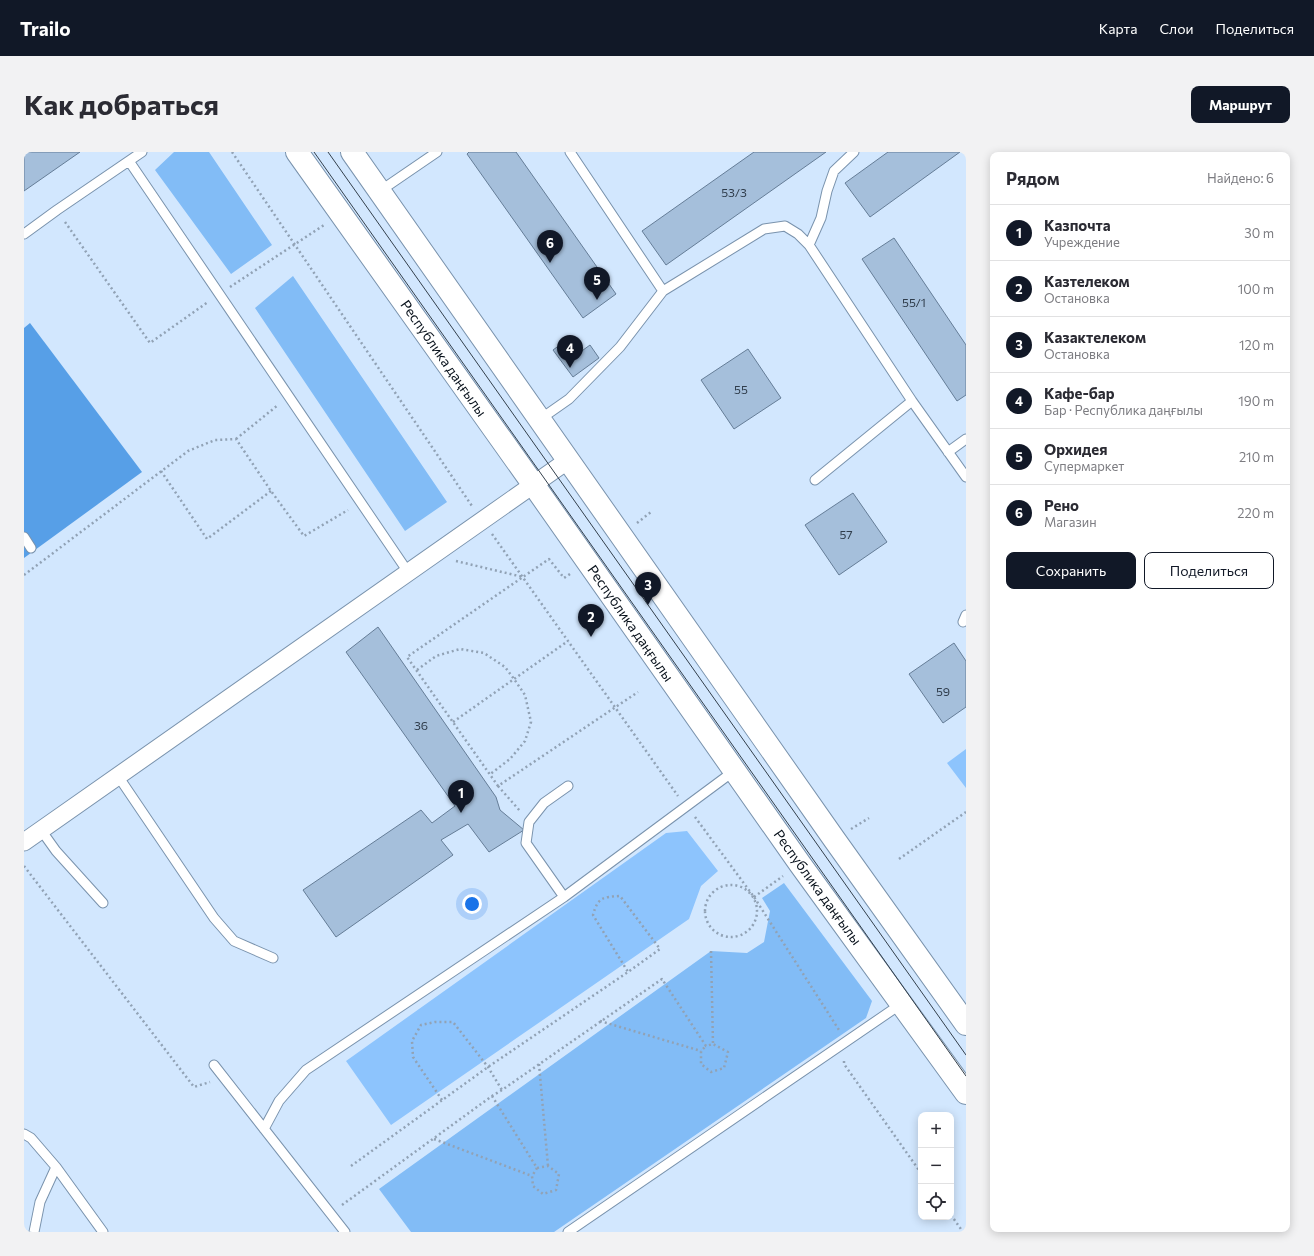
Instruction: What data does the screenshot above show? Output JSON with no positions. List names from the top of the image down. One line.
{"streets":{"main road":["Республика даңғылы"]},"house_numbers":["53/3","55/1","55","57","59","36"],"page":{"header":"Trailo","nav":["Карта","Слои","Поделиться"],"buttons":["Маршрут",["Сохранить","Поделиться"]],"title":"Как добраться","heading":["Рядом","Найдено: 6"],"list":[{"mark":"1","name":"Казпочта","note":"Учреждение","value":"30 m"},{"mark":"2","name":"Казтелеком","note":"Остановка","value":"100 m"},{"mark":"3","name":"Казактелеком","note":"Остановка","value":"120 m"},{"mark":"4","name":"Кафе-бар","note":"Бар · Республика даңғылы","value":"190 m"},{"mark":"5","name":"Орхидея","note":"Супермаркет","value":"210 m"},{"mark":"6","name":"Рено","note":"Магазин","value":"220 m"}],"pins":["6","5","4","3","2","1"],"map_buttons":["+","−"]}}
